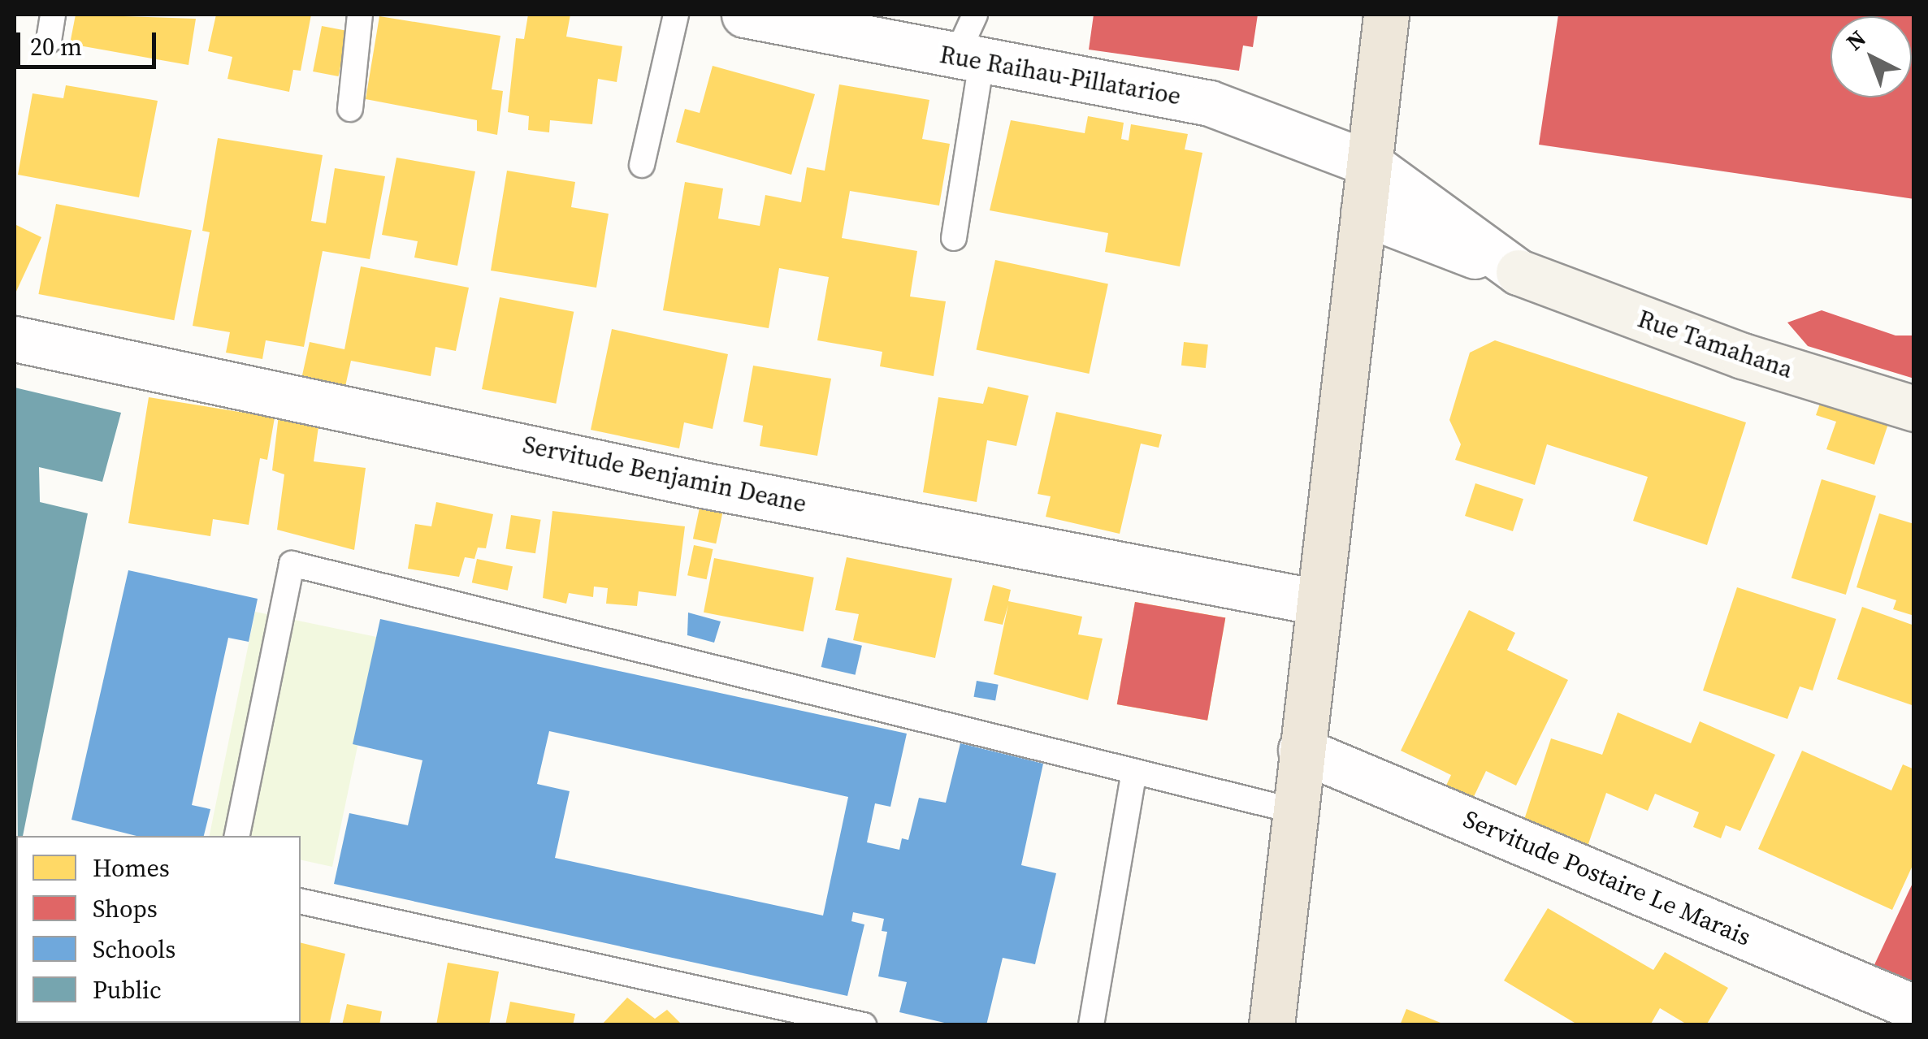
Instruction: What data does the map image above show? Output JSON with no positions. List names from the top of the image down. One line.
{"streets":{"street":["Rue Raihau-Pillatarioe","Rue Tamahana","Servitude Benjamin Deane","Servitude Postaire Le Marais"]},"crossings":[["Rue Raihau-Pillatarioe","Rue Tamahana"]],"legend":["Homes","Shops","Schools","Public"],"scale_bar":"20 m","north":"top left"}
